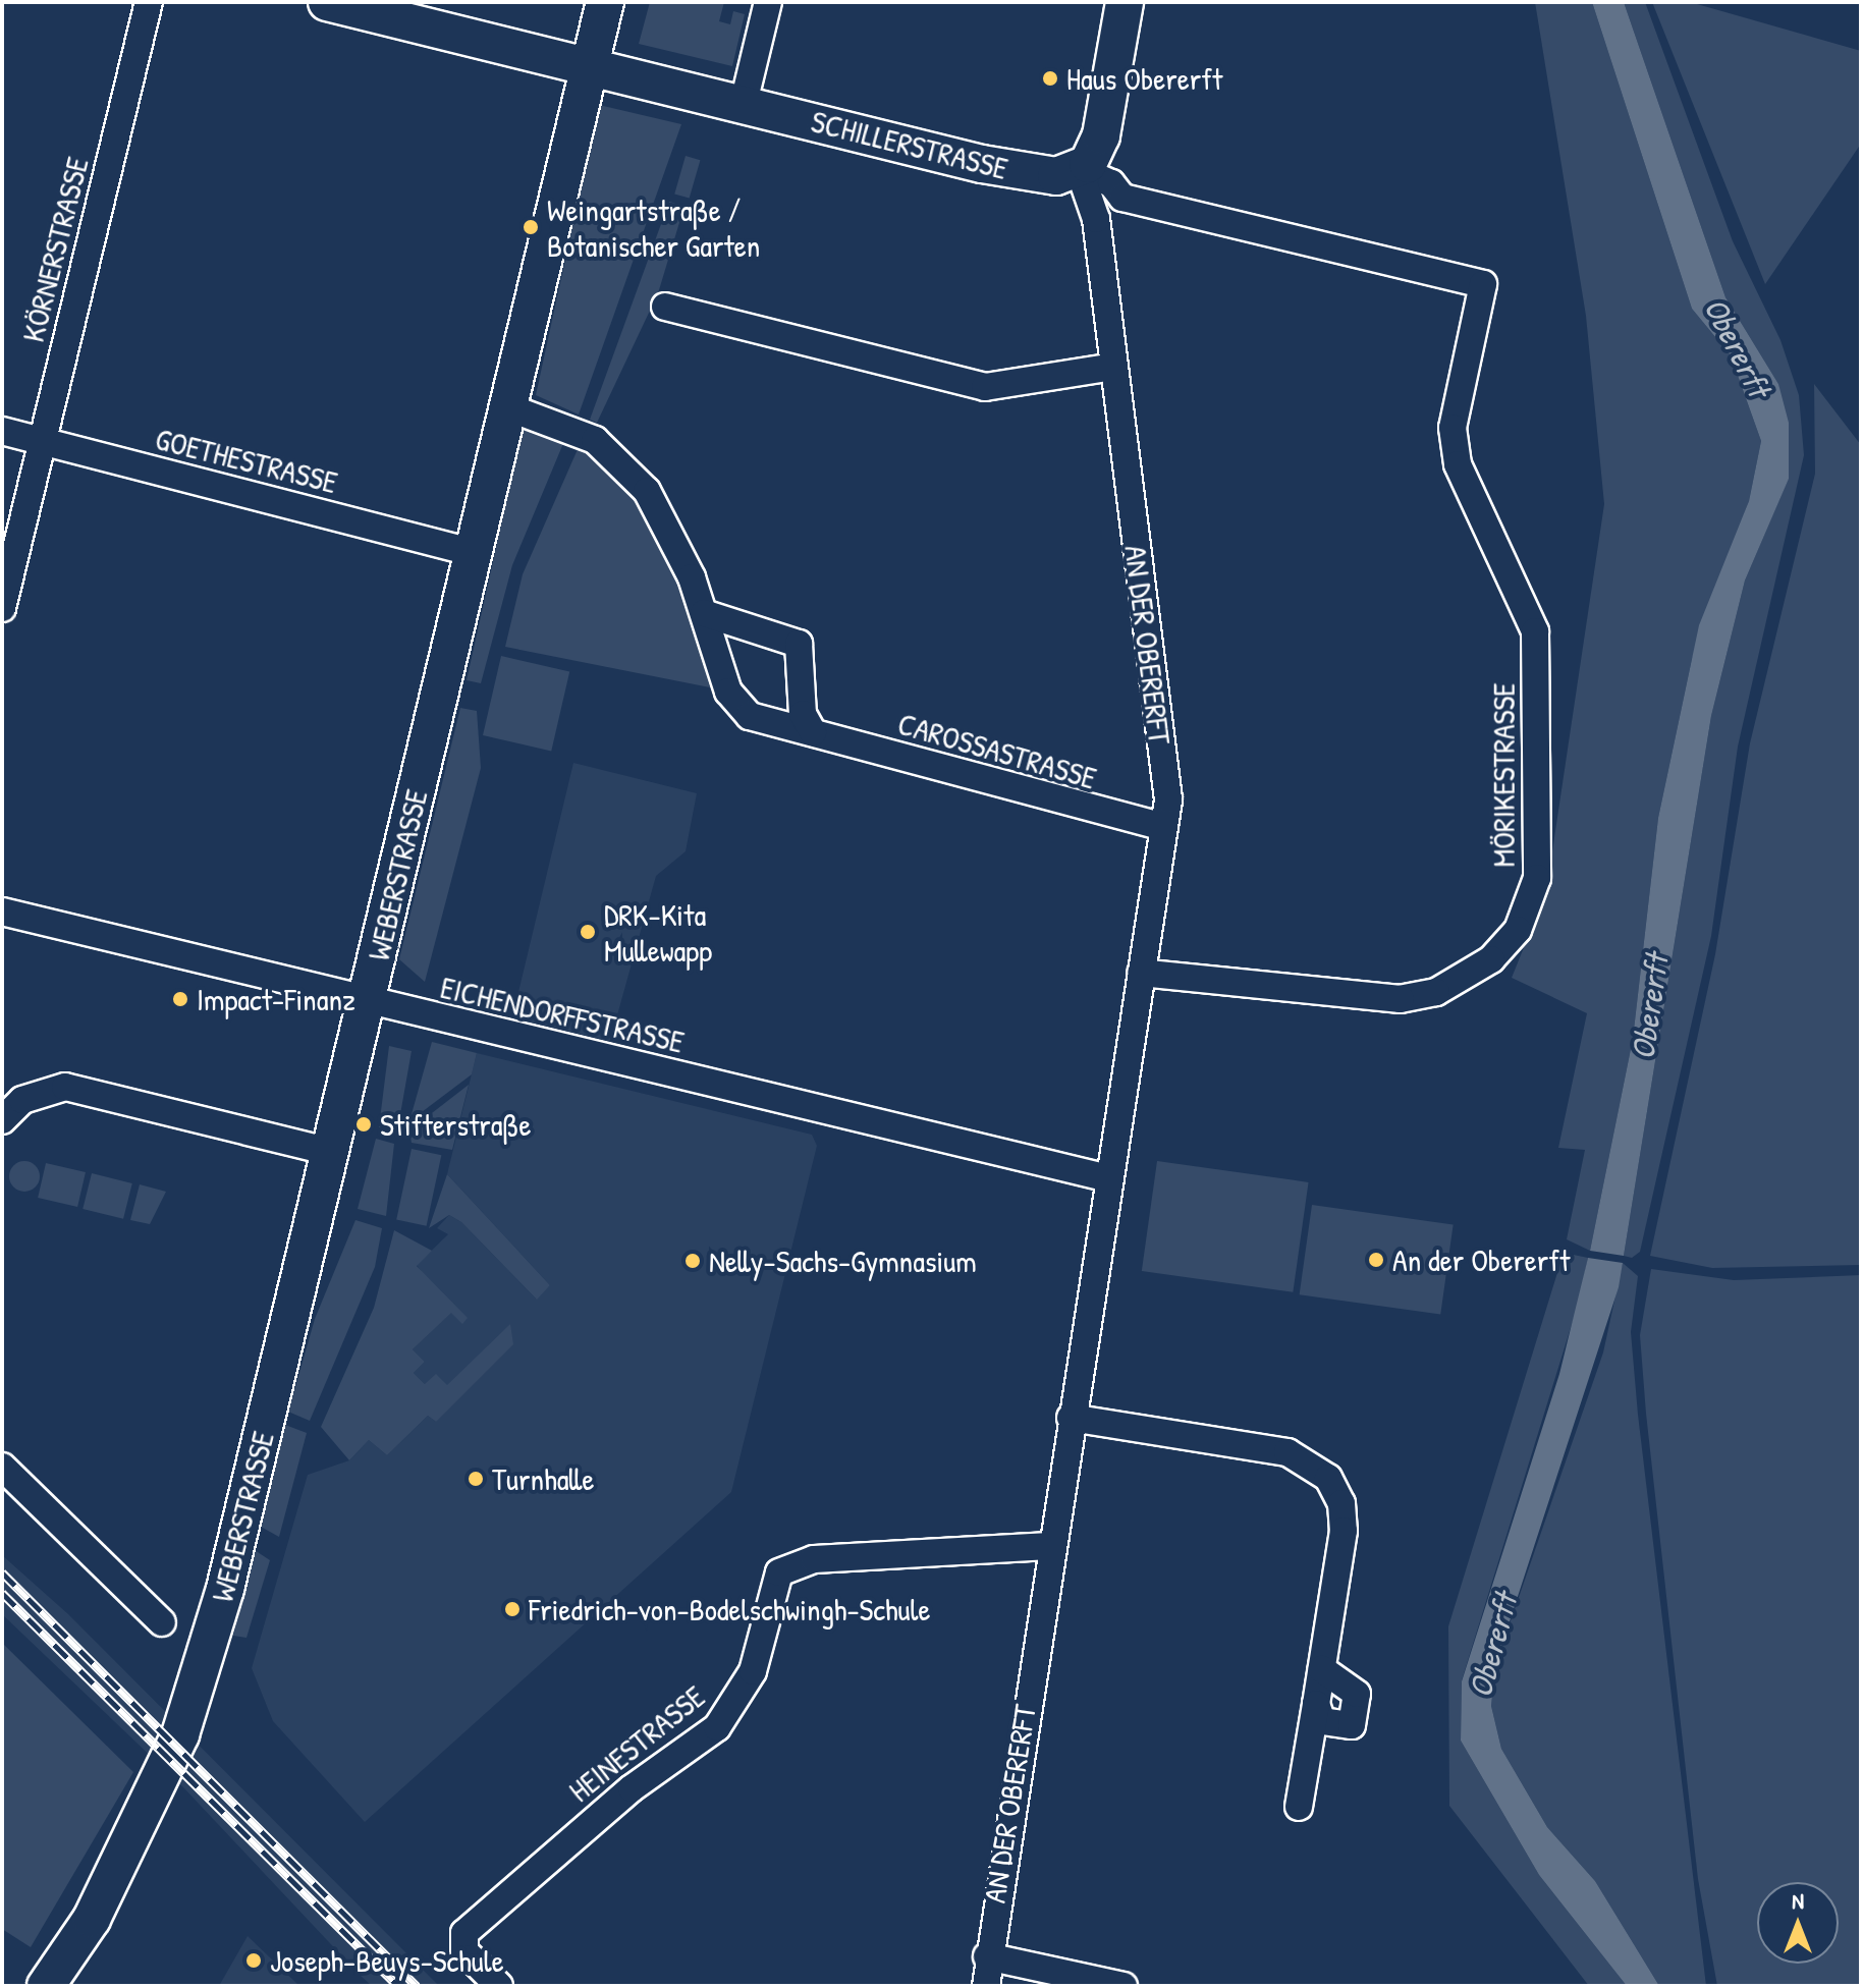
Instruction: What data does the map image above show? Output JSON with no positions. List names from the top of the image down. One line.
{"streets":{"main road":["SCHILLERSTRASSE","WEBERSTRASSE"],"street":["KÖRNERSTRASSE","GOETHESTRASSE","AN DER OBERERFT","CAROSSASTRASSE","MÖRIKESTRASSE","EICHENDORFFSTRASSE","HEINESTRASSE"]},"crossings":[["SCHILLERSTRASSE","AN DER OBERERFT"],["SCHILLERSTRASSE","WEBERSTRASSE"],["KÖRNERSTRASSE","GOETHESTRASSE"],["GOETHESTRASSE","WEBERSTRASSE"],["AN DER OBERERFT","CAROSSASTRASSE"],["AN DER OBERERFT","MÖRIKESTRASSE"],["AN DER OBERERFT","EICHENDORFFSTRASSE"],["AN DER OBERERFT","HEINESTRASSE"],["CAROSSASTRASSE","WEBERSTRASSE"],["WEBERSTRASSE","EICHENDORFFSTRASSE"]],"water":["Obererft"],"places":["Haus Obererft","Weingartstraße / Botanischer Garten","DRK-Kita Mullewapp","Impact-Finanz","Stifterstraße","An der Obererft","Nelly-Sachs-Gymnasium","Turnhalle","Friedrich-von-Bodelschwingh-Schule","Joseph-Beuys-Schule"],"north":"top"}
